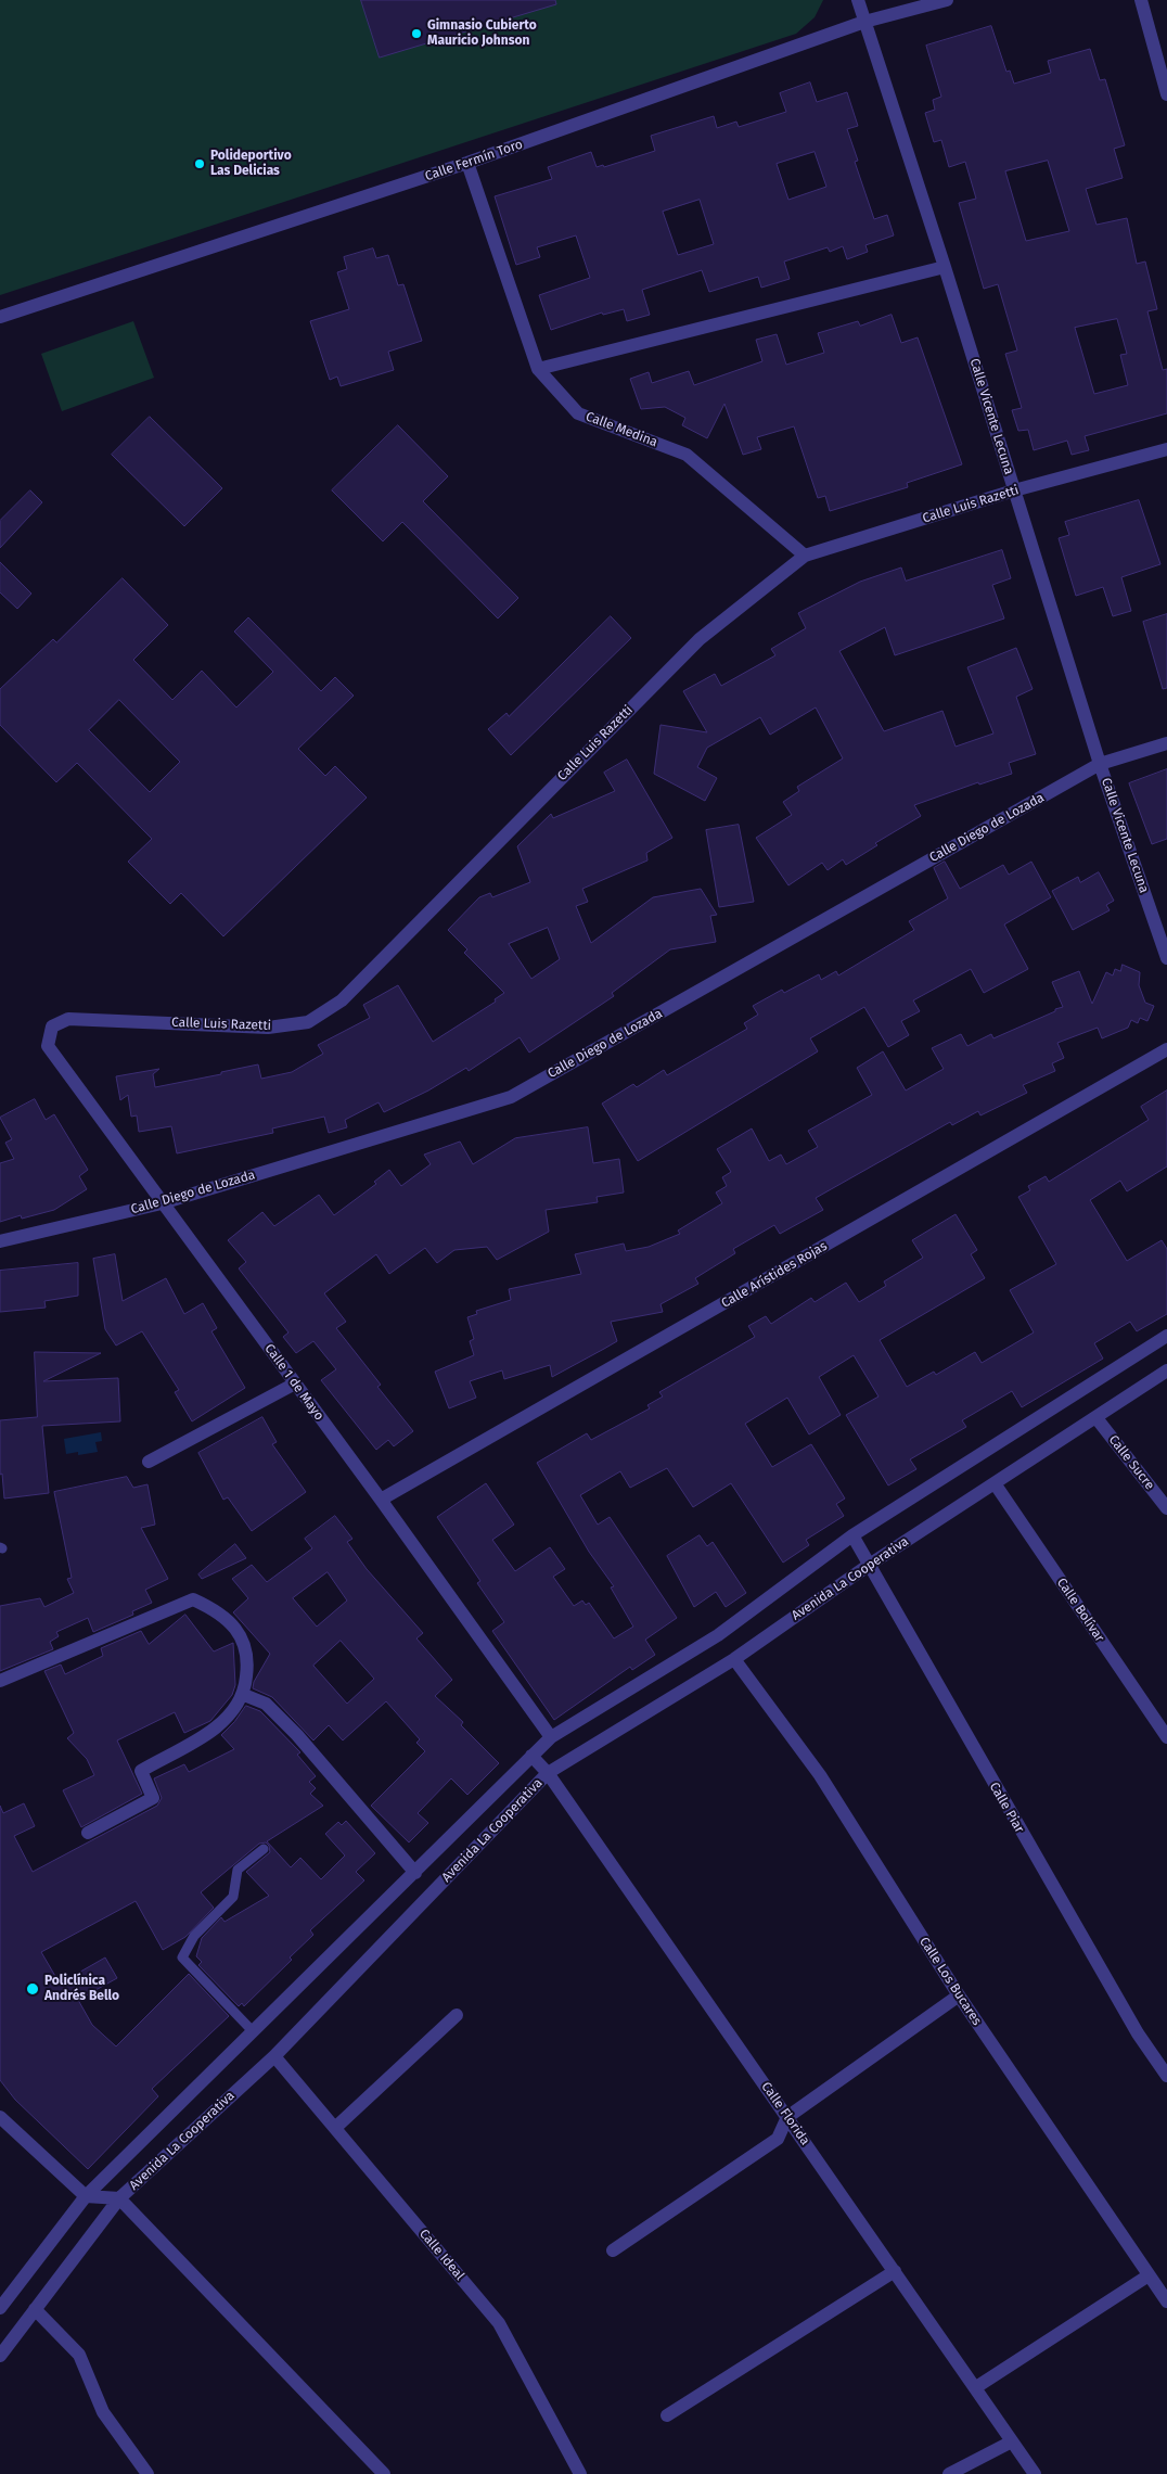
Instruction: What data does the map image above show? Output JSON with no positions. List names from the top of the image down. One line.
{"streets":{"street":["Calle Fermín Toro","Calle Vicente Lecuna","Calle Medina","Calle Luis Razetti","Calle Diego de Lozada","Calle Arístides Rojas","Calle 1 de Mayo","Calle Sucre","Avenida La Cooperativa","Calle Bolívar","Calle Piar","Calle Los Bucares","Calle Florida","Calle Ideal"]},"crossings":[["Calle Fermín Toro","Calle Vicente Lecuna"],["Calle Fermín Toro","Calle Medina"],["Calle Vicente Lecuna","Calle Luis Razetti"],["Calle Vicente Lecuna","Calle Diego de Lozada"],["Calle Medina","Calle Luis Razetti"],["Calle Luis Razetti","Calle 1 de Mayo"],["Calle Diego de Lozada","Calle 1 de Mayo"],["Calle Arístides Rojas","Calle 1 de Mayo"],["Calle 1 de Mayo","Avenida La Cooperativa"],["Calle Sucre","Avenida La Cooperativa"],["Avenida La Cooperativa","Calle Bolívar"],["Avenida La Cooperativa","Calle Piar"],["Avenida La Cooperativa","Calle Los Bucares"],["Avenida La Cooperativa","Calle Florida"],["Avenida La Cooperativa","Calle Ideal"]],"places":["Gimnasio Cubierto Mauricio Johnson","Polideportivo Las Delicias","Policlínica Andrés Bello"]}
